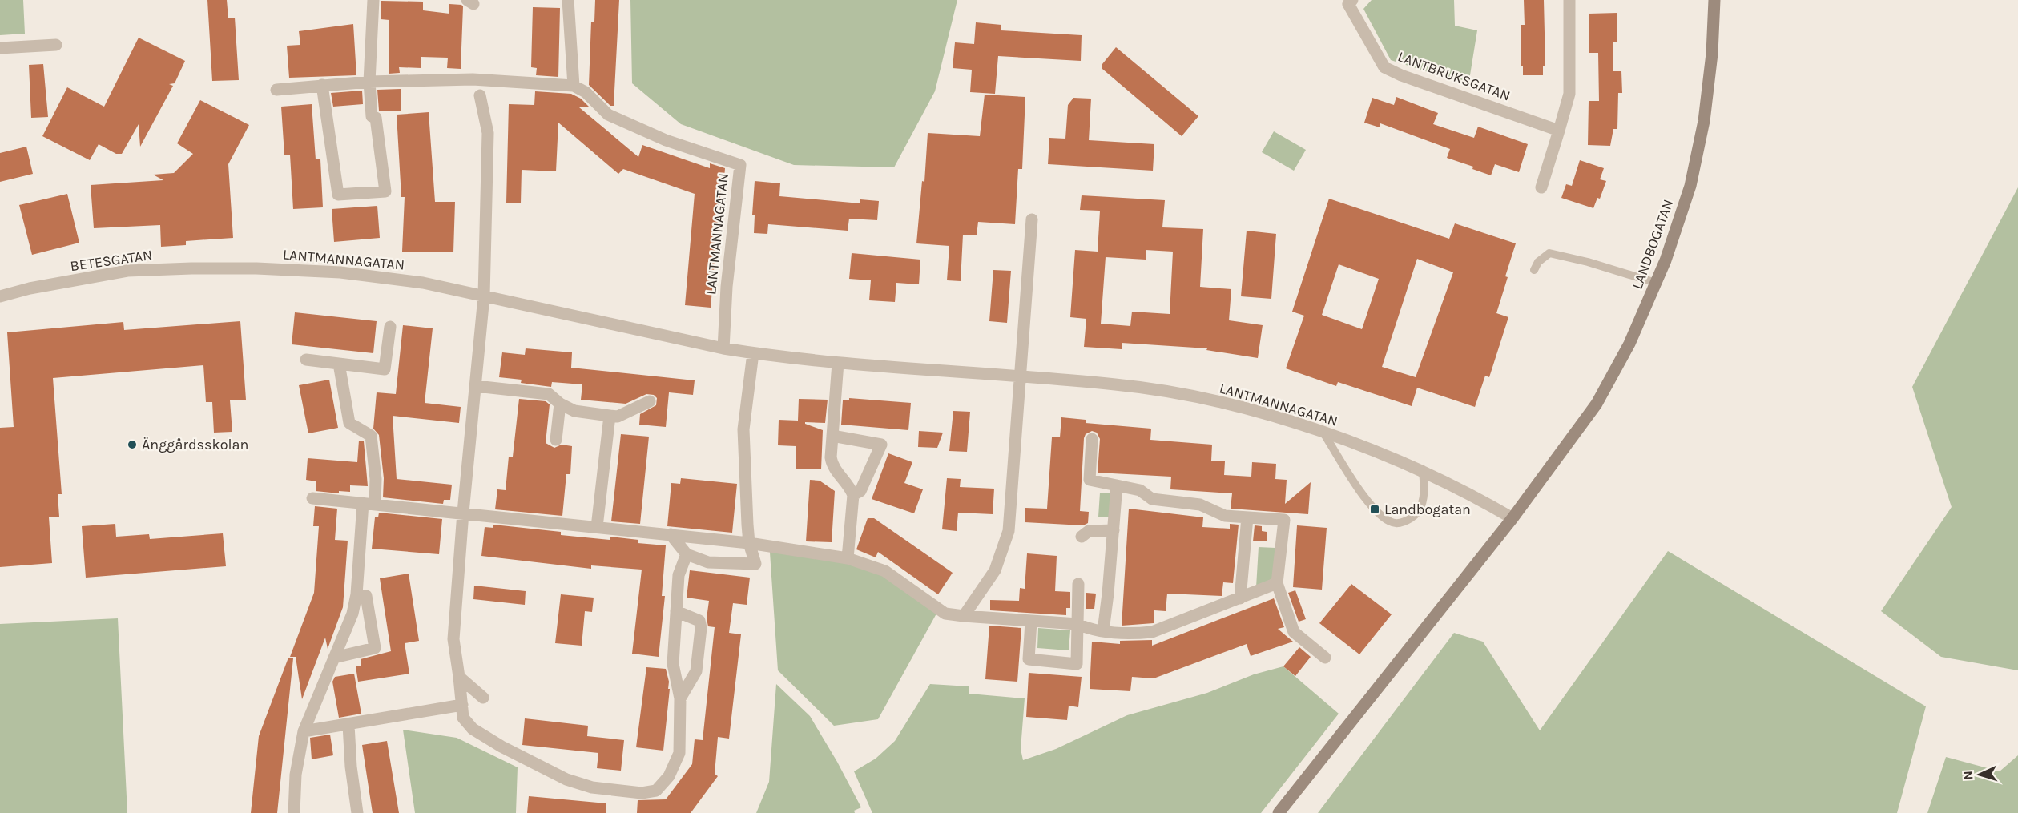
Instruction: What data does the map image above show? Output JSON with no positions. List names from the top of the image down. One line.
{"streets":{"street":["LANTBRUKSGATAN","LANTMANNAGATAN","LANDBOGATAN","BETESGATAN"]},"crossings":[["LANTMANNAGATAN","LANDBOGATAN"],["LANTMANNAGATAN","BETESGATAN"]],"places":{"other":["Änggårdsskolan"],"transit":["Landbogatan"]},"north":"left"}
